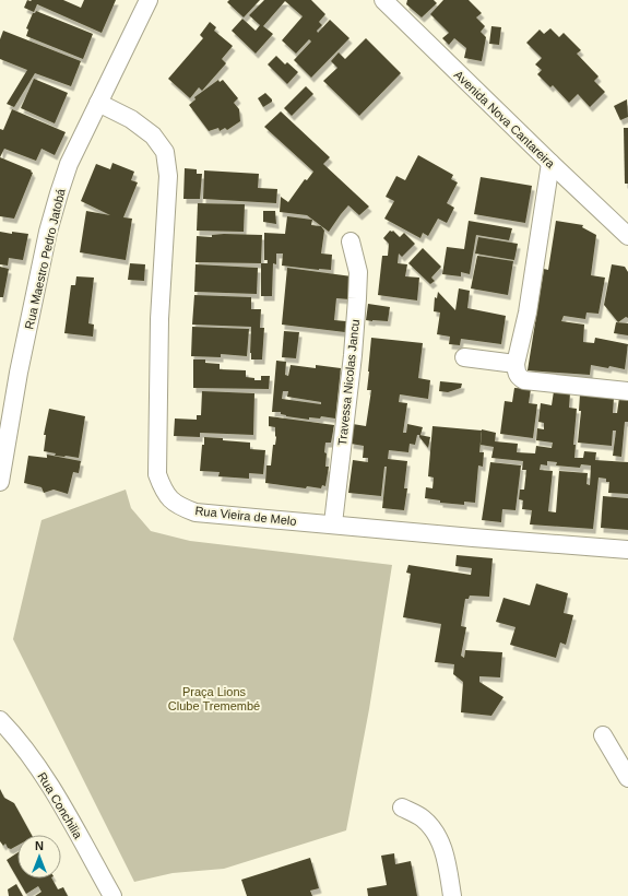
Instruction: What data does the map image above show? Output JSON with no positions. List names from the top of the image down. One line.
{"streets":{"street":["Avenida Nova Cantareira","Rua Maestro Pedro Jatobá","Travessa Nicolas Jancu","Rua Vieira de Melo","Rua Conchilia"]},"crossings":[["Rua Maestro Pedro Jatobá","Rua Vieira de Melo"],["Travessa Nicolas Jancu","Rua Vieira de Melo"]],"parks":["Praça Lions Clube Tremembé"],"north":"top"}
